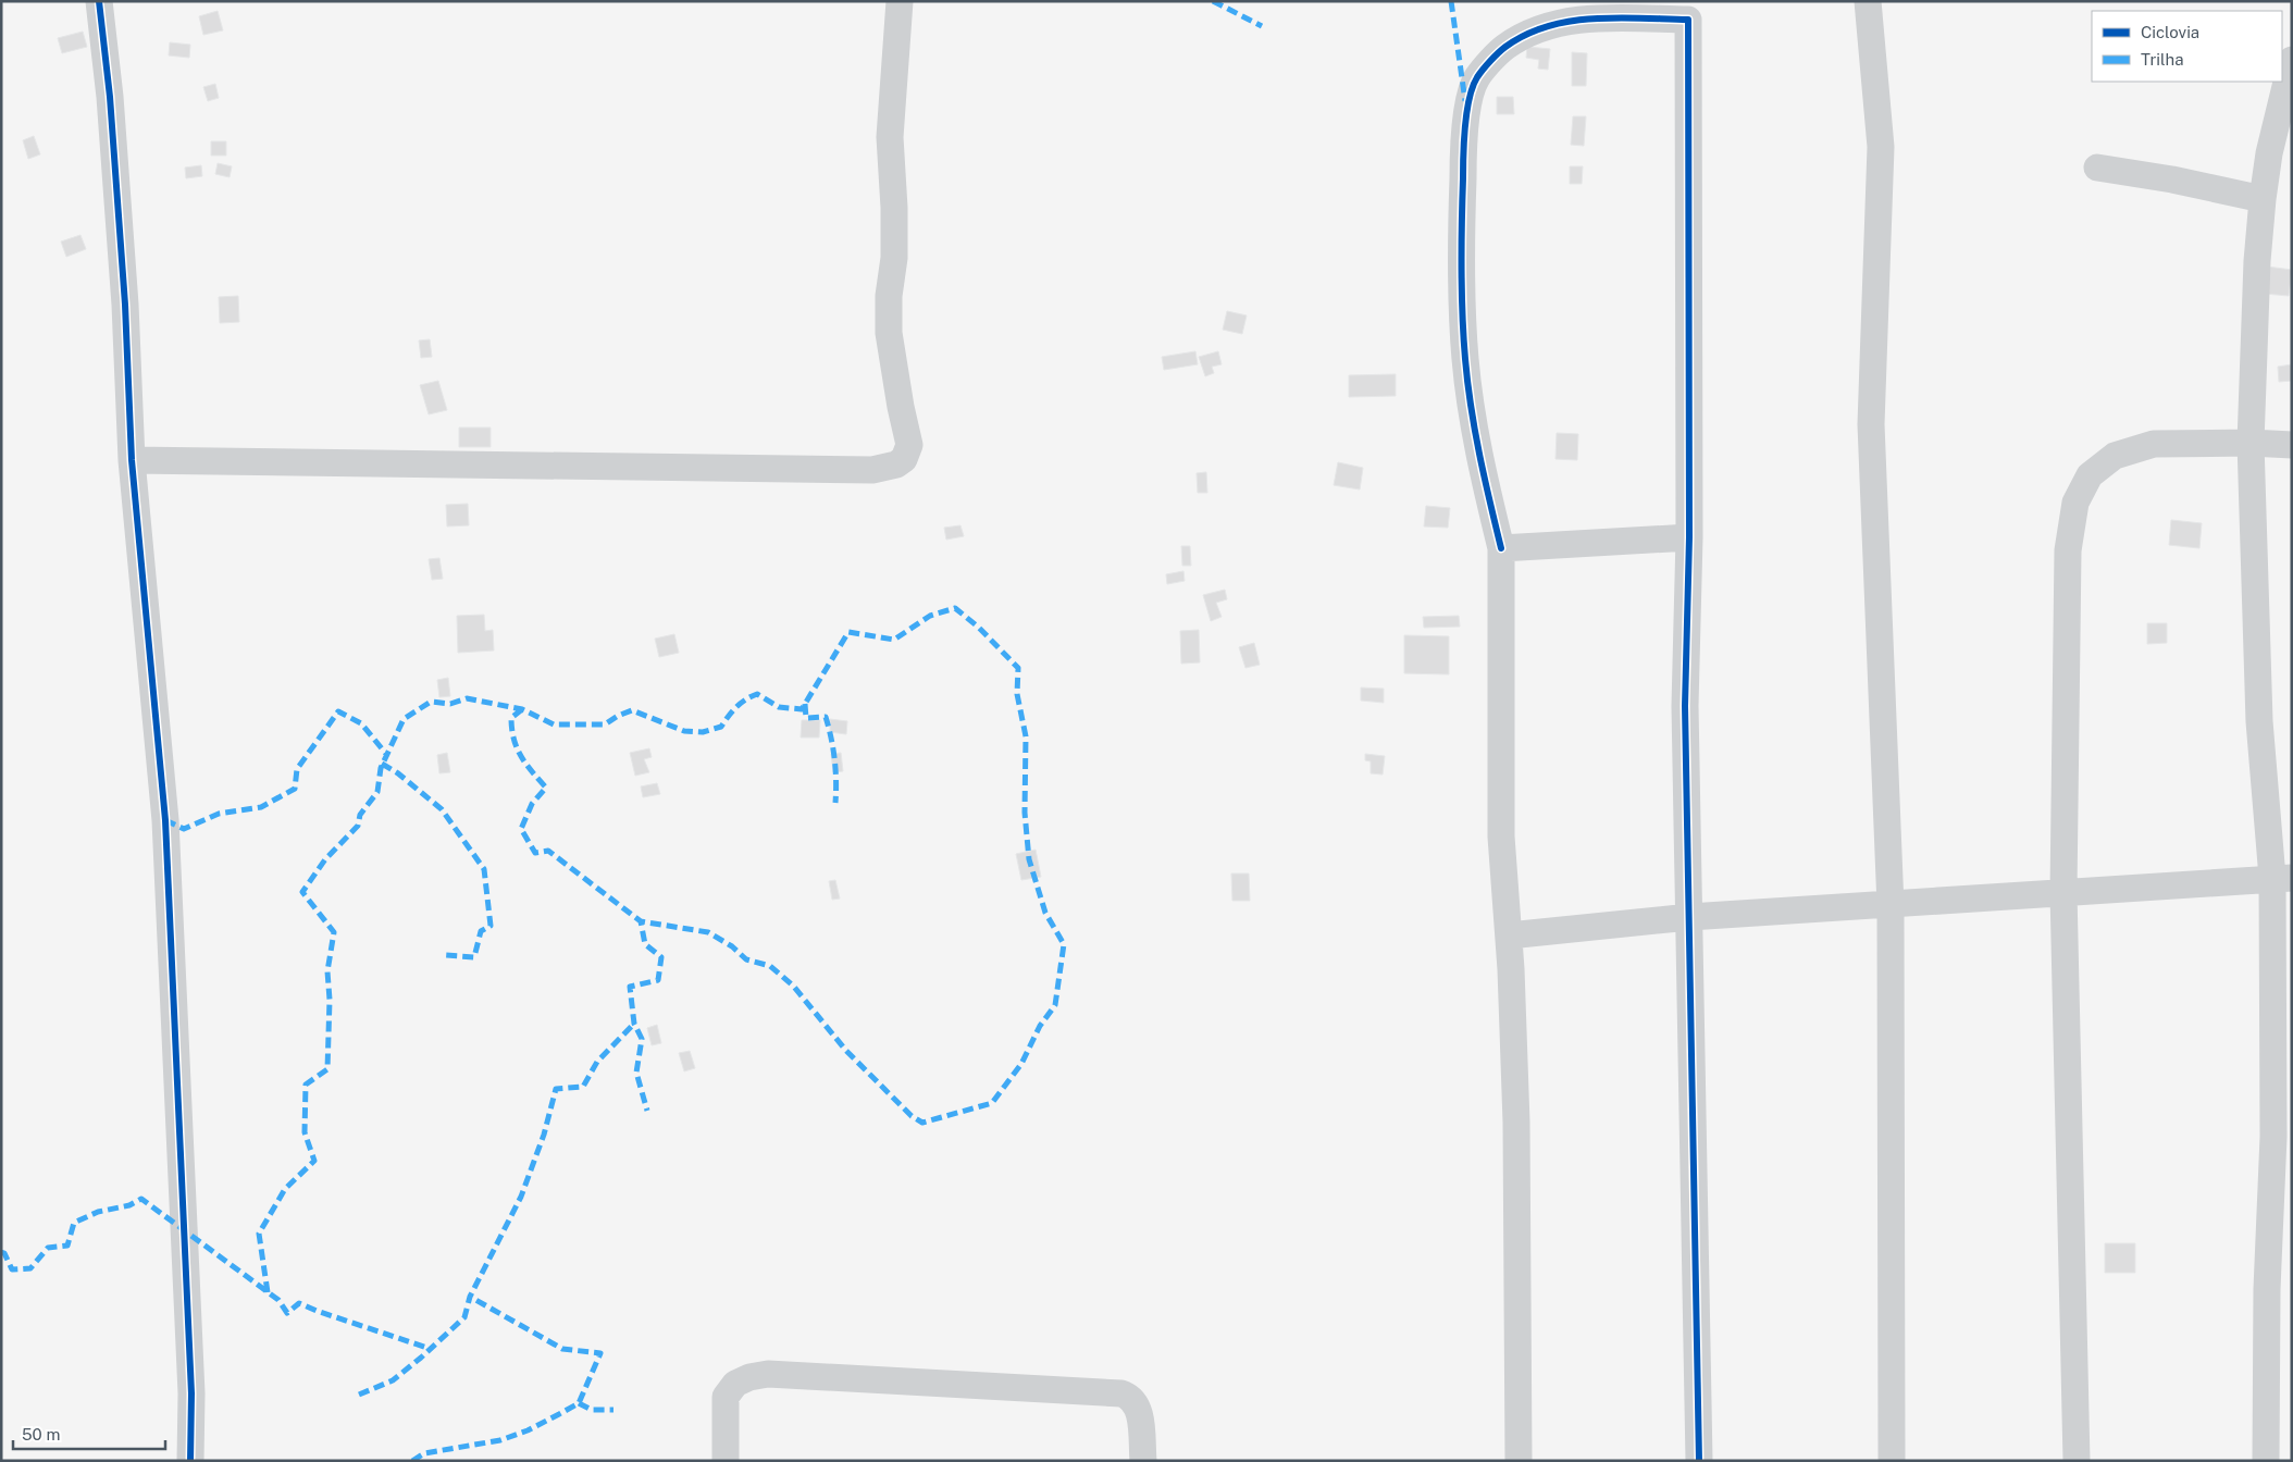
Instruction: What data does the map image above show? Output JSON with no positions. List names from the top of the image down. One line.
{"legend":["Ciclovia","Trilha"],"scale_bar":"50 m"}
